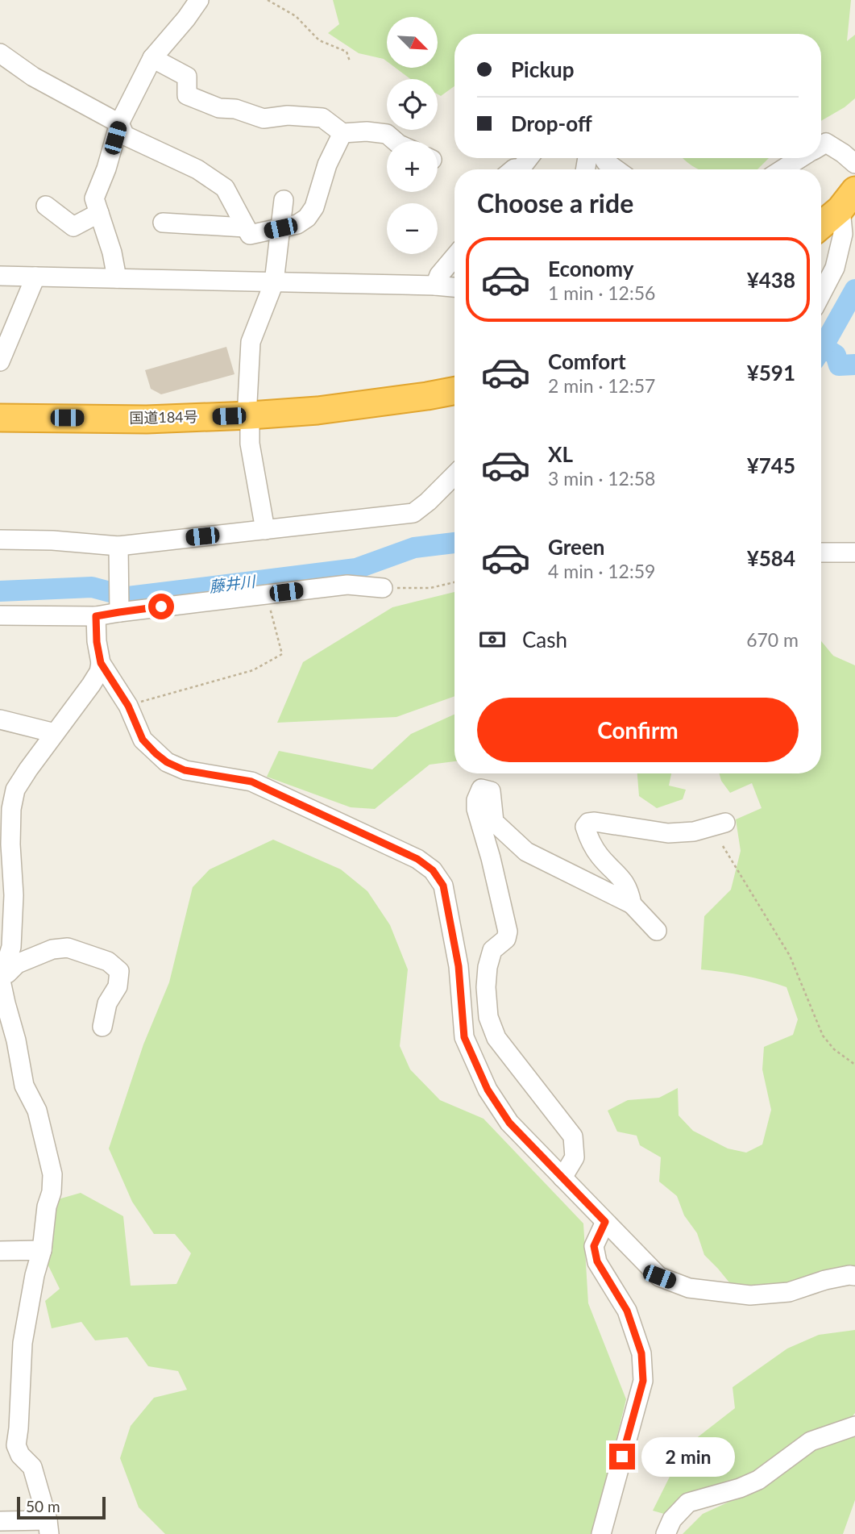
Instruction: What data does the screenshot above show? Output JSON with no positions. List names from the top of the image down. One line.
{"streets":{"highway":["国道184号"]},"water":["藤井川"],"scale_bar":"50 m","north":"bottom right","page":{"map_buttons":["+","−"],"banner":["Pickup","Drop-off"],"heading":"Choose a ride","list":[{"name":"Economy","note":"1 min · 12:56","value":"¥438"},{"name":"Comfort","note":"2 min · 12:57","value":"¥591"},{"name":"XL","note":"3 min · 12:58","value":"¥745"},{"name":"Green","note":"4 min · 12:59","value":"¥584"}],"pay":["Cash","670 m"],"buttons":"Confirm","bubble":"2 min","scale":"50 m"}}
